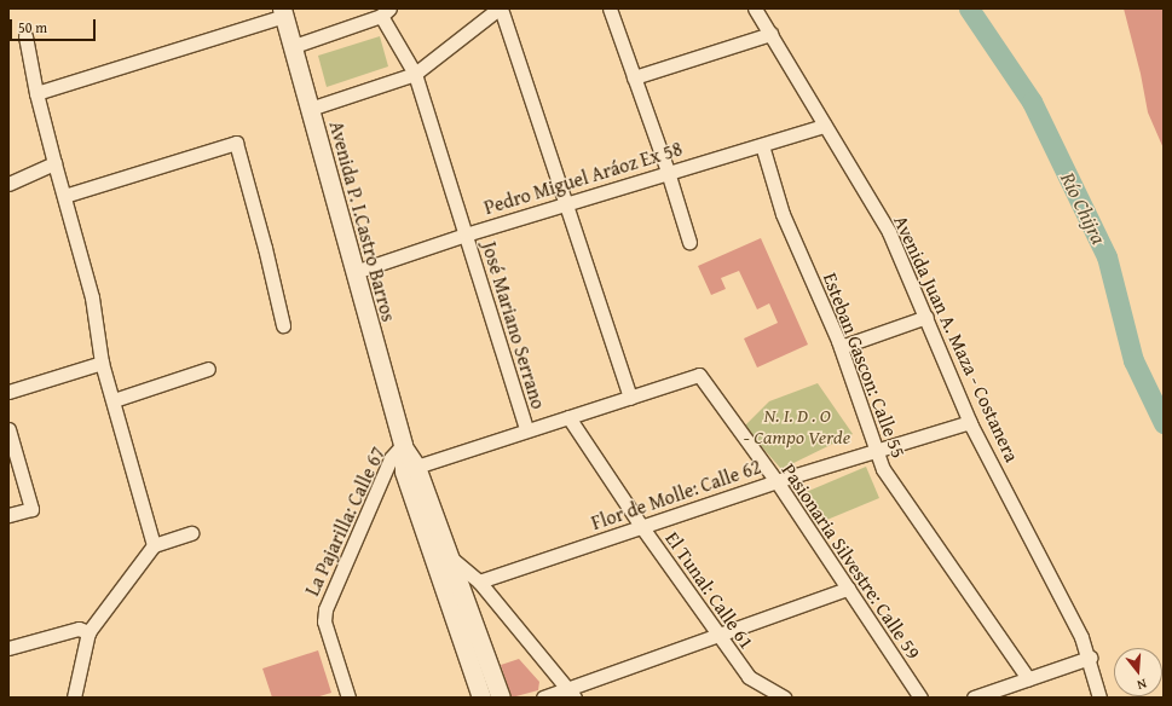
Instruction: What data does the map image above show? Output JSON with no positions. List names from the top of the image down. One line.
{"streets":{"street":["Pedro Miguel Aráoz Ex 58","Avenida P. I.Castro Barros","José Mariano Serrano","Avenida Juan A. Maza - Costanera","Esteban Gascon: Calle 55","Flor de Molle: Calle 62","La Pajarilla: Calle 67","Pasionaria Silvestre: Calle 59","El Tunal: Calle 61"]},"crossings":[["Pedro Miguel Aráoz Ex 58","Avenida P. I.Castro Barros"],["Pedro Miguel Aráoz Ex 58","José Mariano Serrano"],["Pedro Miguel Aráoz Ex 58","Avenida Juan A. Maza - Costanera"],["Pedro Miguel Aráoz Ex 58","Esteban Gascon: Calle 55"],["Avenida P. I.Castro Barros","La Pajarilla: Calle 67"],["Avenida Juan A. Maza - Costanera","Flor de Molle: Calle 62"],["Esteban Gascon: Calle 55","Flor de Molle: Calle 62"],["Flor de Molle: Calle 62","Pasionaria Silvestre: Calle 59"],["Flor de Molle: Calle 62","El Tunal: Calle 61"]],"water":["Río Chijra"],"parks":["N. I. D . O - Campo Verde"],"scale_bar":"50 m","north":"bottom"}
